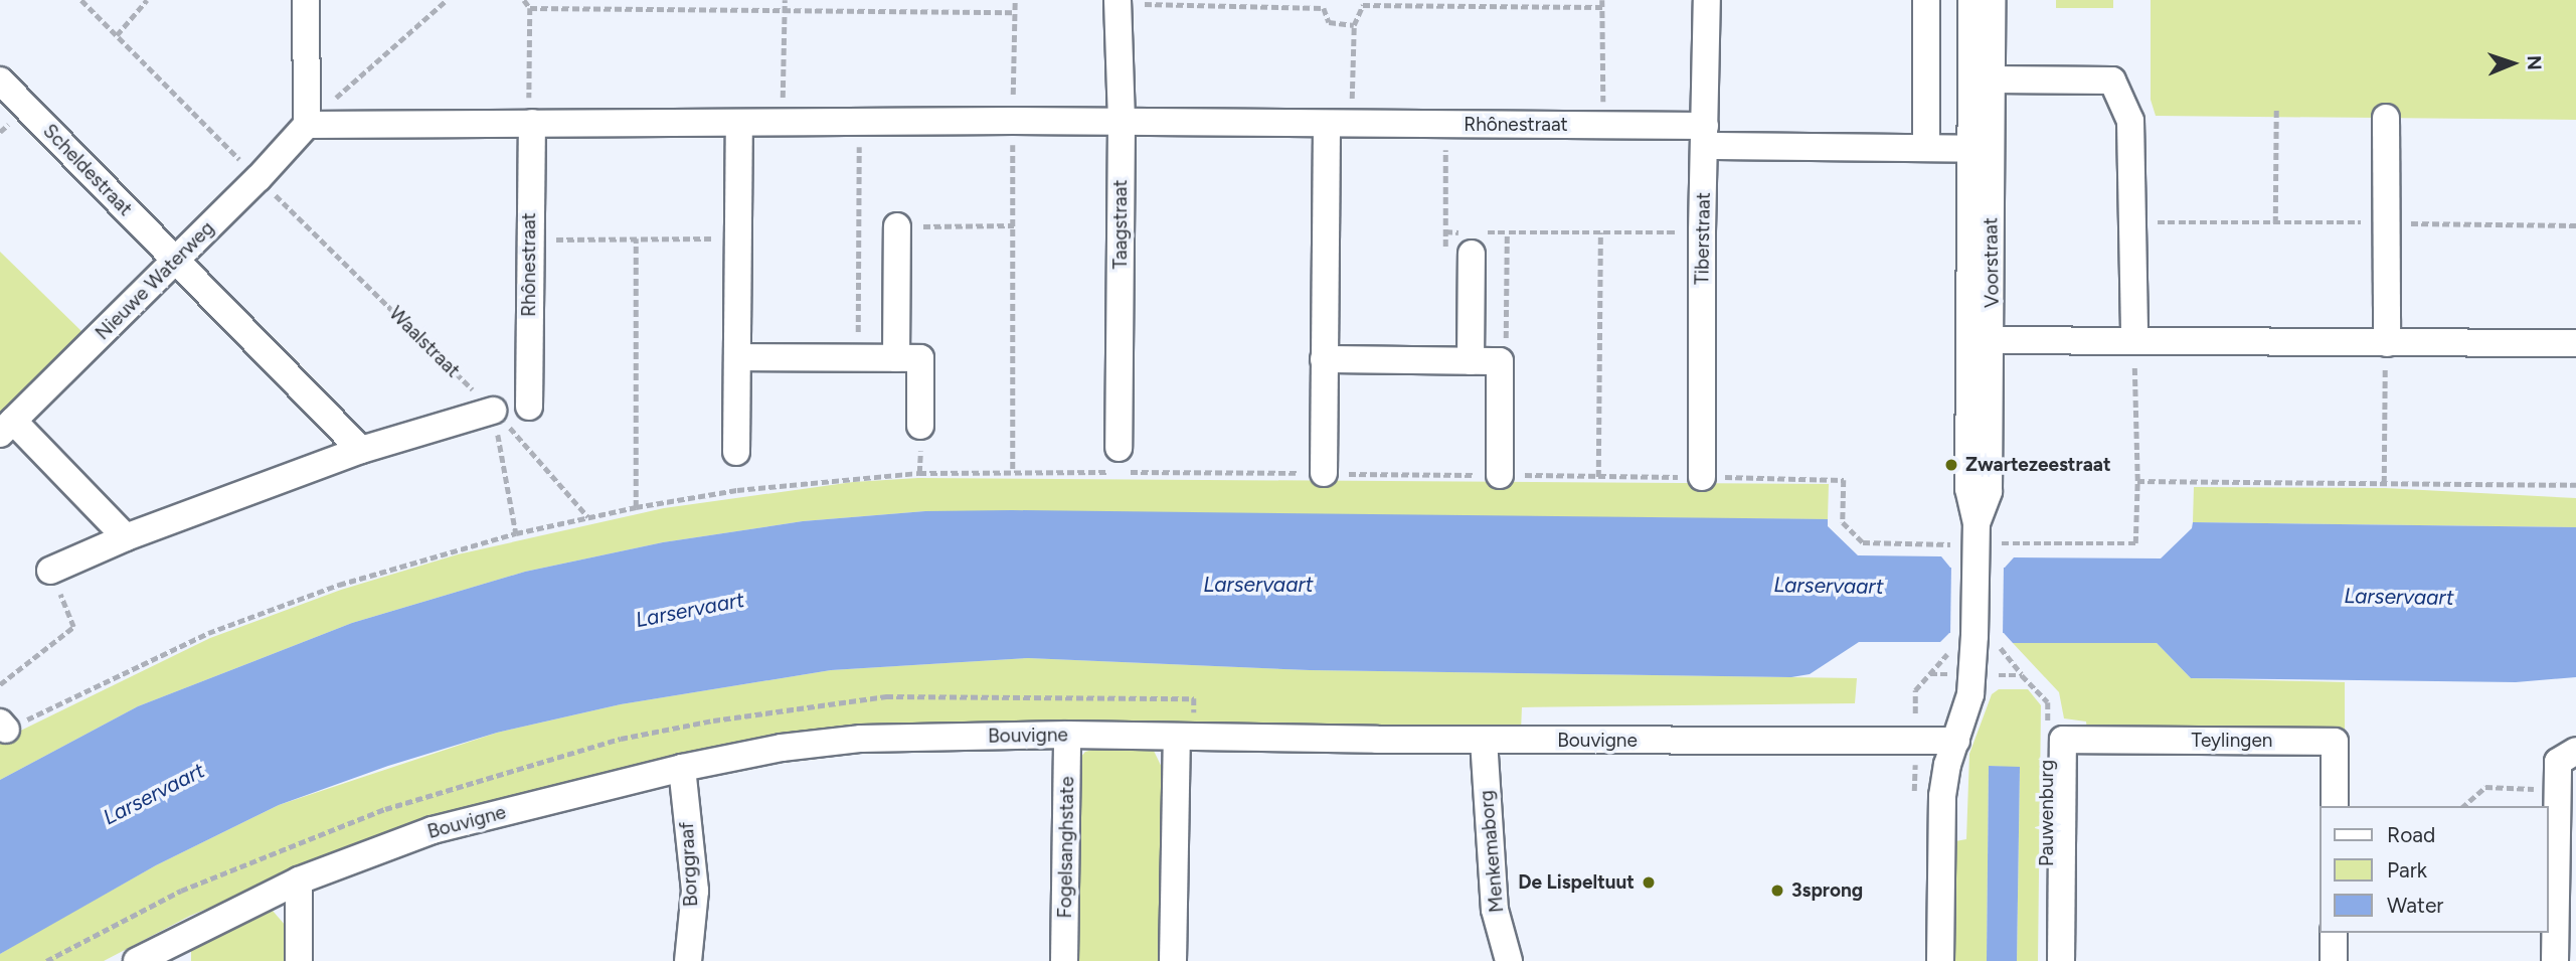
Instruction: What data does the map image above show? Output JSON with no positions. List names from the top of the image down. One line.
{"streets":{"street":["Rhônestraat","Scheldestraat","Taagstraat","Tiberstraat","Voorstraat","Nieuwe Waterweg","Bouvigne","Teylingen","Pauwenburg","Fogelsanghstate","Menkemaborg","Borggraaf"],"path":["Waalstraat"]},"crossings":[["Rhônestraat","Taagstraat"],["Rhônestraat","Tiberstraat"],["Rhônestraat","Voorstraat"],["Rhônestraat","Nieuwe Waterweg"],["Scheldestraat","Nieuwe Waterweg"],["Nieuwe Waterweg","Waalstraat"],["Bouvigne","Fogelsanghstate"],["Bouvigne","Menkemaborg"],["Bouvigne","Borggraaf"],["Teylingen","Pauwenburg"]],"water":["Larservaart"],"places":["Zwartezeestraat","De Lispeltuut","3sprong"],"legend":["Road","Park","Water"],"north":"right"}
